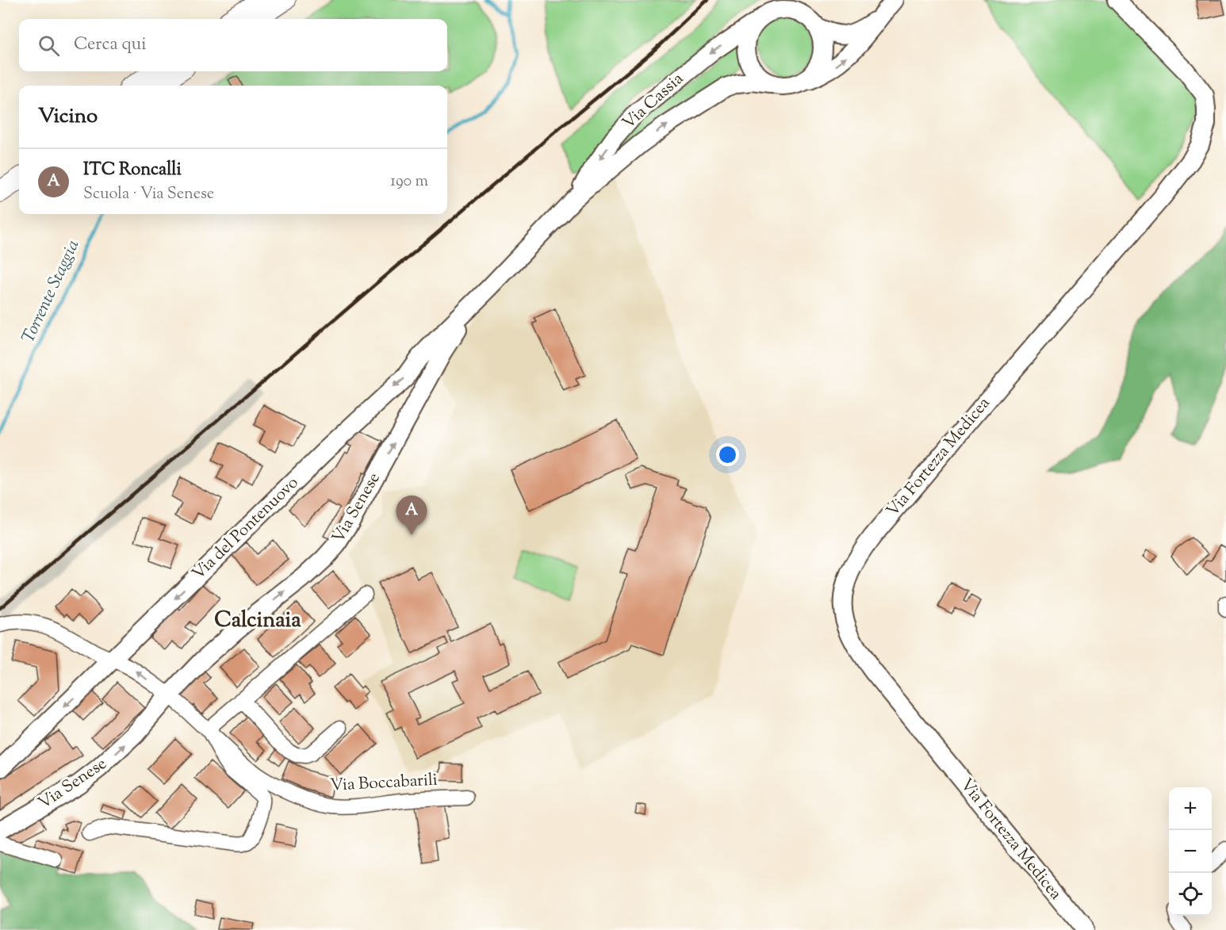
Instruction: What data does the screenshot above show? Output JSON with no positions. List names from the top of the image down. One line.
{"streets":{"main road":["Via Cassia","Via Fortezza Medicea","Via Senese","Via del Pontenuovo"],"street":["Via Boccabarili"]},"crossings":[["Via Cassia","Via Senese"],["Via Cassia","Via del Pontenuovo"],["Via Senese","Via del Pontenuovo"],["Via Senese","Via Boccabarili"],["Via del Pontenuovo","Via Boccabarili"]],"one_way":["Via Senese","Via del Pontenuovo"],"districts":["Calcinaia"],"water":["Torrente Staggia"],"page":{"search":"Cerca qui","heading":"Vicino","list":[{"mark":"A","name":"ITC Roncalli","note":"Scuola · Via Senese","value":"190 m"}],"pins":"A","map_buttons":["+","−"]}}
